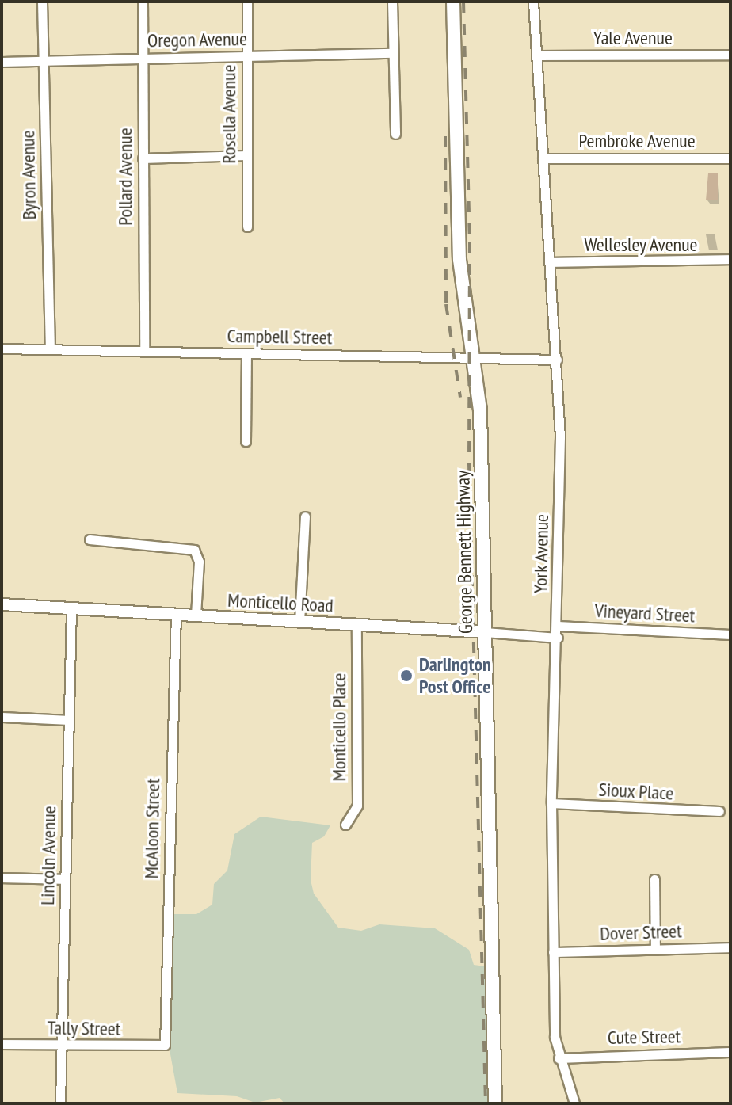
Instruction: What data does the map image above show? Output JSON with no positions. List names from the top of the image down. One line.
{"streets":{"main road":["George Bennett Highway"],"street":["Yale Avenue","Oregon Avenue","Rosella Avenue","Pembroke Avenue","Byron Avenue","Pollard Avenue","Wellesley Avenue","Campbell Street","York Avenue","Monticello Road","Vineyard Street","Monticello Place","Sioux Place","McAloon Street","Lincoln Avenue","Dover Street","Tally Street","Cute Street"]},"crossings":[["Yale Avenue","York Avenue"],["Oregon Avenue","Rosella Avenue"],["Oregon Avenue","Byron Avenue"],["Oregon Avenue","Pollard Avenue"],["Pembroke Avenue","York Avenue"],["Byron Avenue","Campbell Street"],["Pollard Avenue","Campbell Street"],["Wellesley Avenue","York Avenue"],["Campbell Street","George Bennett Highway"],["Campbell Street","York Avenue"],["George Bennett Highway","Monticello Road"],["York Avenue","Monticello Road"],["York Avenue","Vineyard Street"],["York Avenue","Sioux Place"],["York Avenue","Dover Street"],["York Avenue","Cute Street"],["Monticello Road","Monticello Place"],["Monticello Road","McAloon Street"],["Monticello Road","Lincoln Avenue"],["McAloon Street","Tally Street"],["Lincoln Avenue","Tally Street"]],"places":["Darlington Post Office"]}
